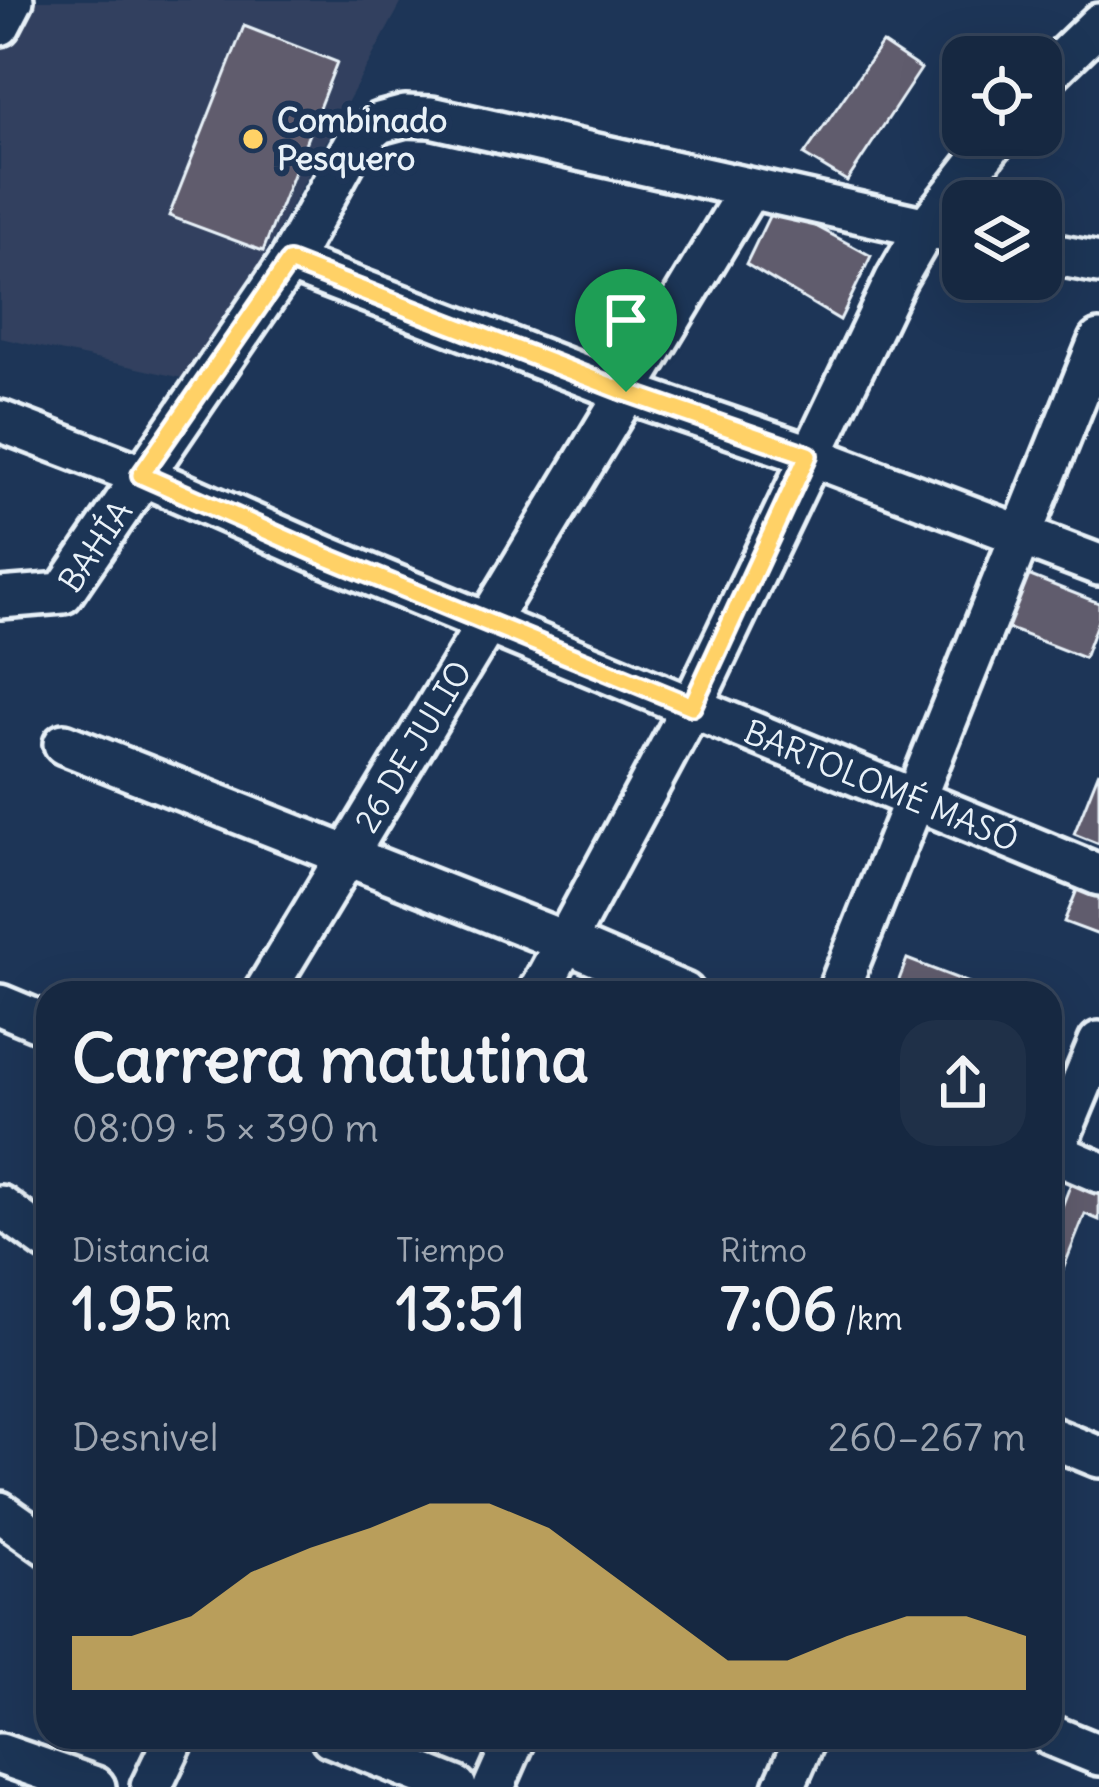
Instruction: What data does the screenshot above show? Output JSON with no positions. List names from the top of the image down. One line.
{"streets":{"street":["BAHÍA","26 DE JULIO","BARTOLOMÉ MASÓ"]},"crossings":[["BAHÍA","26 DE JULIO"],["BAHÍA","BARTOLOMÉ MASÓ"],["26 DE JULIO","BARTOLOMÉ MASÓ"]],"places":["Combinado Pesquero"],"page":{"heading":["Carrera matutina","08:09 · 5 × 390 m"],"stats":[["Distancia","1.95 km"],["Tiempo","13:51"],["Ritmo","7:06 /km"]],"chart":["Desnivel","260–267 m"]}}
